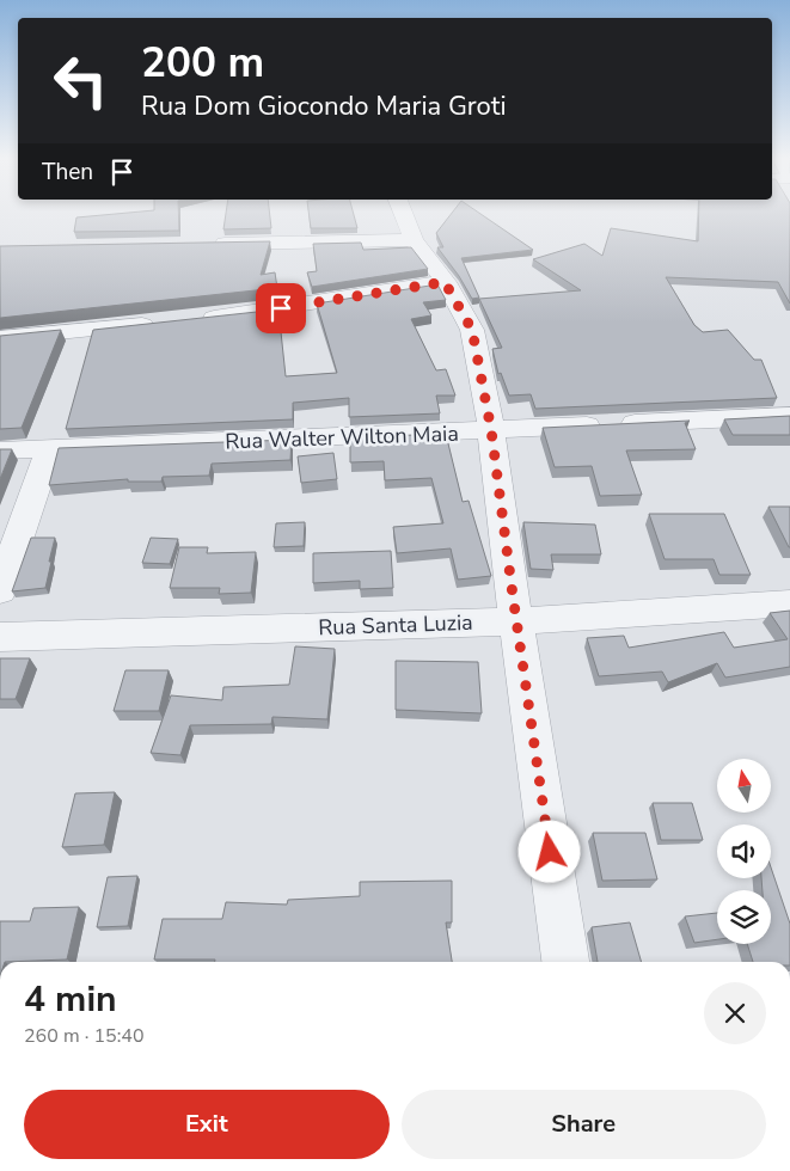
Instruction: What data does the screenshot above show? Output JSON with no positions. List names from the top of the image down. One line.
{"streets":{"street":["Rua Walter Wilton Maia","Rua Santa Luzia"]},"north":"top","page":{"turn":["200 m","Rua Dom Giocondo Maria Groti"],"then":"Then","heading":["4 min","260 m · 15:40"],"buttons":["Exit","Share"]}}
